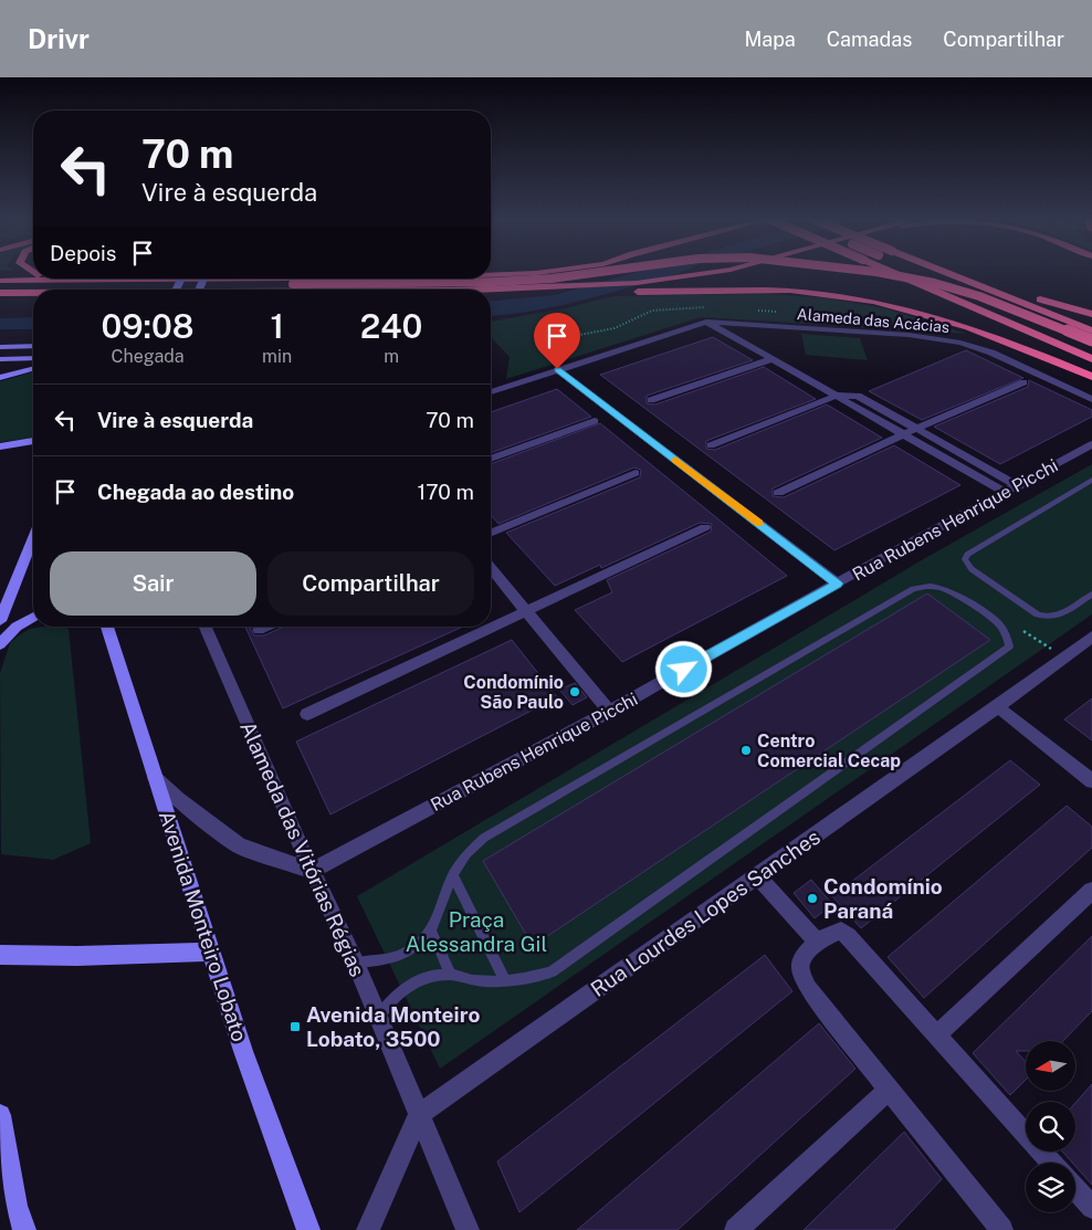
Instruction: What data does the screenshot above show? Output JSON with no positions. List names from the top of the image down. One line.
{"streets":{"main road":["Avenida Monteiro Lobato"],"street":["Alameda das Acácias","Rua Rubens Henrique Picchi","Alameda das Vitórias Régias","Rua Lourdes Lopes Sanches"]},"crossings":[["Rua Rubens Henrique Picchi","Alameda das Vitórias Régias"],["Alameda das Vitórias Régias","Rua Lourdes Lopes Sanches"]],"parks":["Praça Alessandra Gil"],"places":{"other":["Condomínio São Paulo","Centro Comercial Cecap","Condomínio Paraná"],"transit":["Avenida Monteiro Lobato, 3500"]},"north":"left","page":{"header":"Drivr","nav":["Mapa","Camadas","Compartilhar"],"turn":["70 m","Vire à esquerda"],"then":"Depois","eta":["09:08","Chegada","1","min","240","m"],"list":[{"name":"Vire à esquerda","value":"70 m"},{"name":"Chegada ao destino","value":"170 m"}],"buttons":["Sair","Compartilhar"]}}
